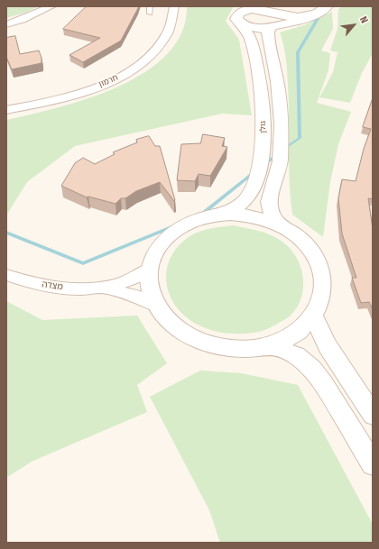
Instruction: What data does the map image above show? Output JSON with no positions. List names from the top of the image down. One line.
{"streets":{"street":["חרמון","גולן","מצדה"]},"north":"top right"}
